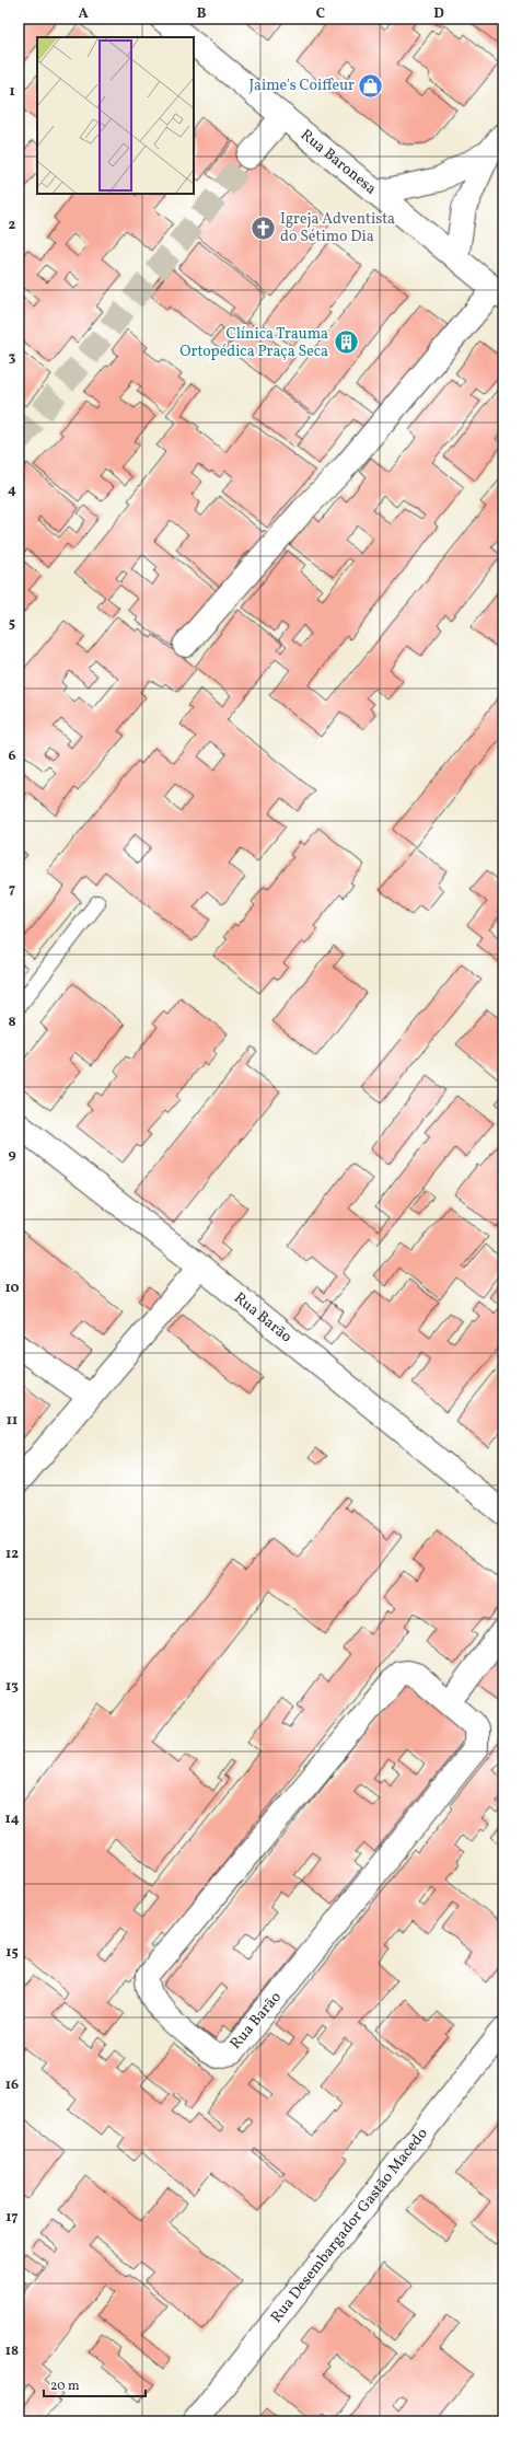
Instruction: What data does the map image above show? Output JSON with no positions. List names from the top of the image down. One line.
{"streets":{"street":["Rua Baronesa","Rua Barão","Rua Desembargador Gastão Macedo"]},"places":{"shop":["Jaime's Coiffeur"],"church":["Igreja Adventista do Sétimo Dia"],"building":["Clínica Trauma Ortopédica Praça Seca"]},"scale_bar":"20 m","grid":{"columns":["A","B","C","D"],"rows":["1","2","3","4","5","6","7","8","9","10","11","12","13","14","15","16","17","18"]}}
